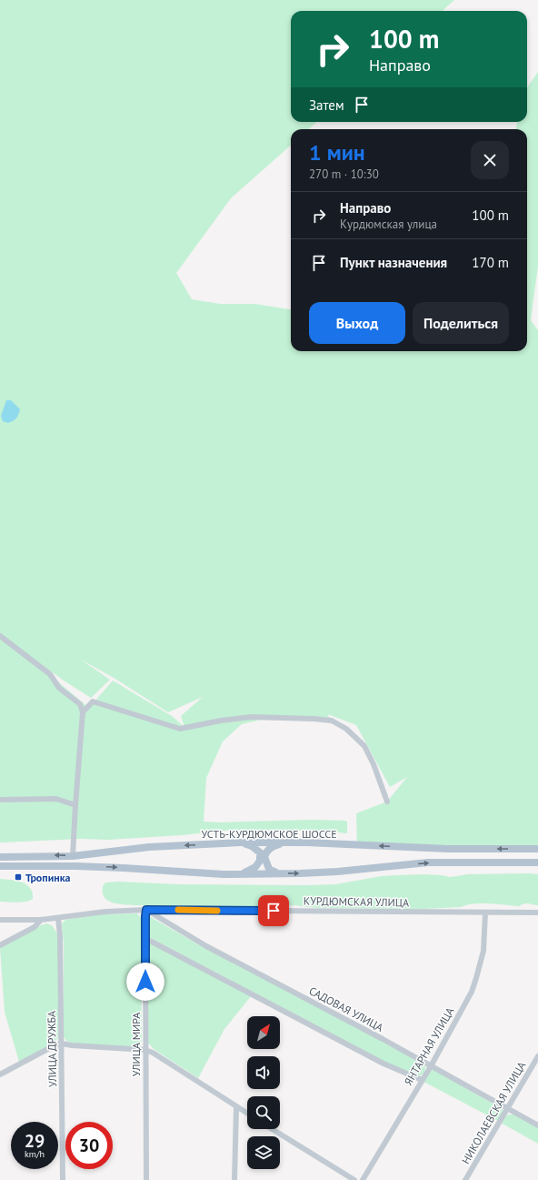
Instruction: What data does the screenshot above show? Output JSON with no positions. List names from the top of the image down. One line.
{"streets":{"main road":["УСТЬ-КУРДЮМСКОЕ ШОССЕ"],"street":["КУРДЮМСКАЯ УЛИЦА","САДОВАЯ УЛИЦА","УЛИЦА МИРА","ЯНТАРНАЯ УЛИЦА","УЛИЦА ДРУЖБА","НИКОЛАЕВСКАЯ УЛИЦА"]},"crossings":[["КУРДЮМСКАЯ УЛИЦА","САДОВАЯ УЛИЦА"],["КУРДЮМСКАЯ УЛИЦА","УЛИЦА МИРА"],["КУРДЮМСКАЯ УЛИЦА","ЯНТАРНАЯ УЛИЦА"],["КУРДЮМСКАЯ УЛИЦА","УЛИЦА ДРУЖБА"],["САДОВАЯ УЛИЦА","УЛИЦА МИРА"],["САДОВАЯ УЛИЦА","ЯНТАРНАЯ УЛИЦА"],["САДОВАЯ УЛИЦА","НИКОЛАЕВСКАЯ УЛИЦА"]],"places":{"transit":["Тропинка"]},"north":"top right","page":{"turn":["100 m","Направо"],"then":"Затем","heading":["1 мин","270 m · 10:30"],"list":[{"name":"Направо","note":"Курдюмская улица","value":"100 m"},{"name":"Пункт назначения","value":"170 m"}],"buttons":["Выход","Поделиться"],"speed":"29 km/h","limit":"30"}}
